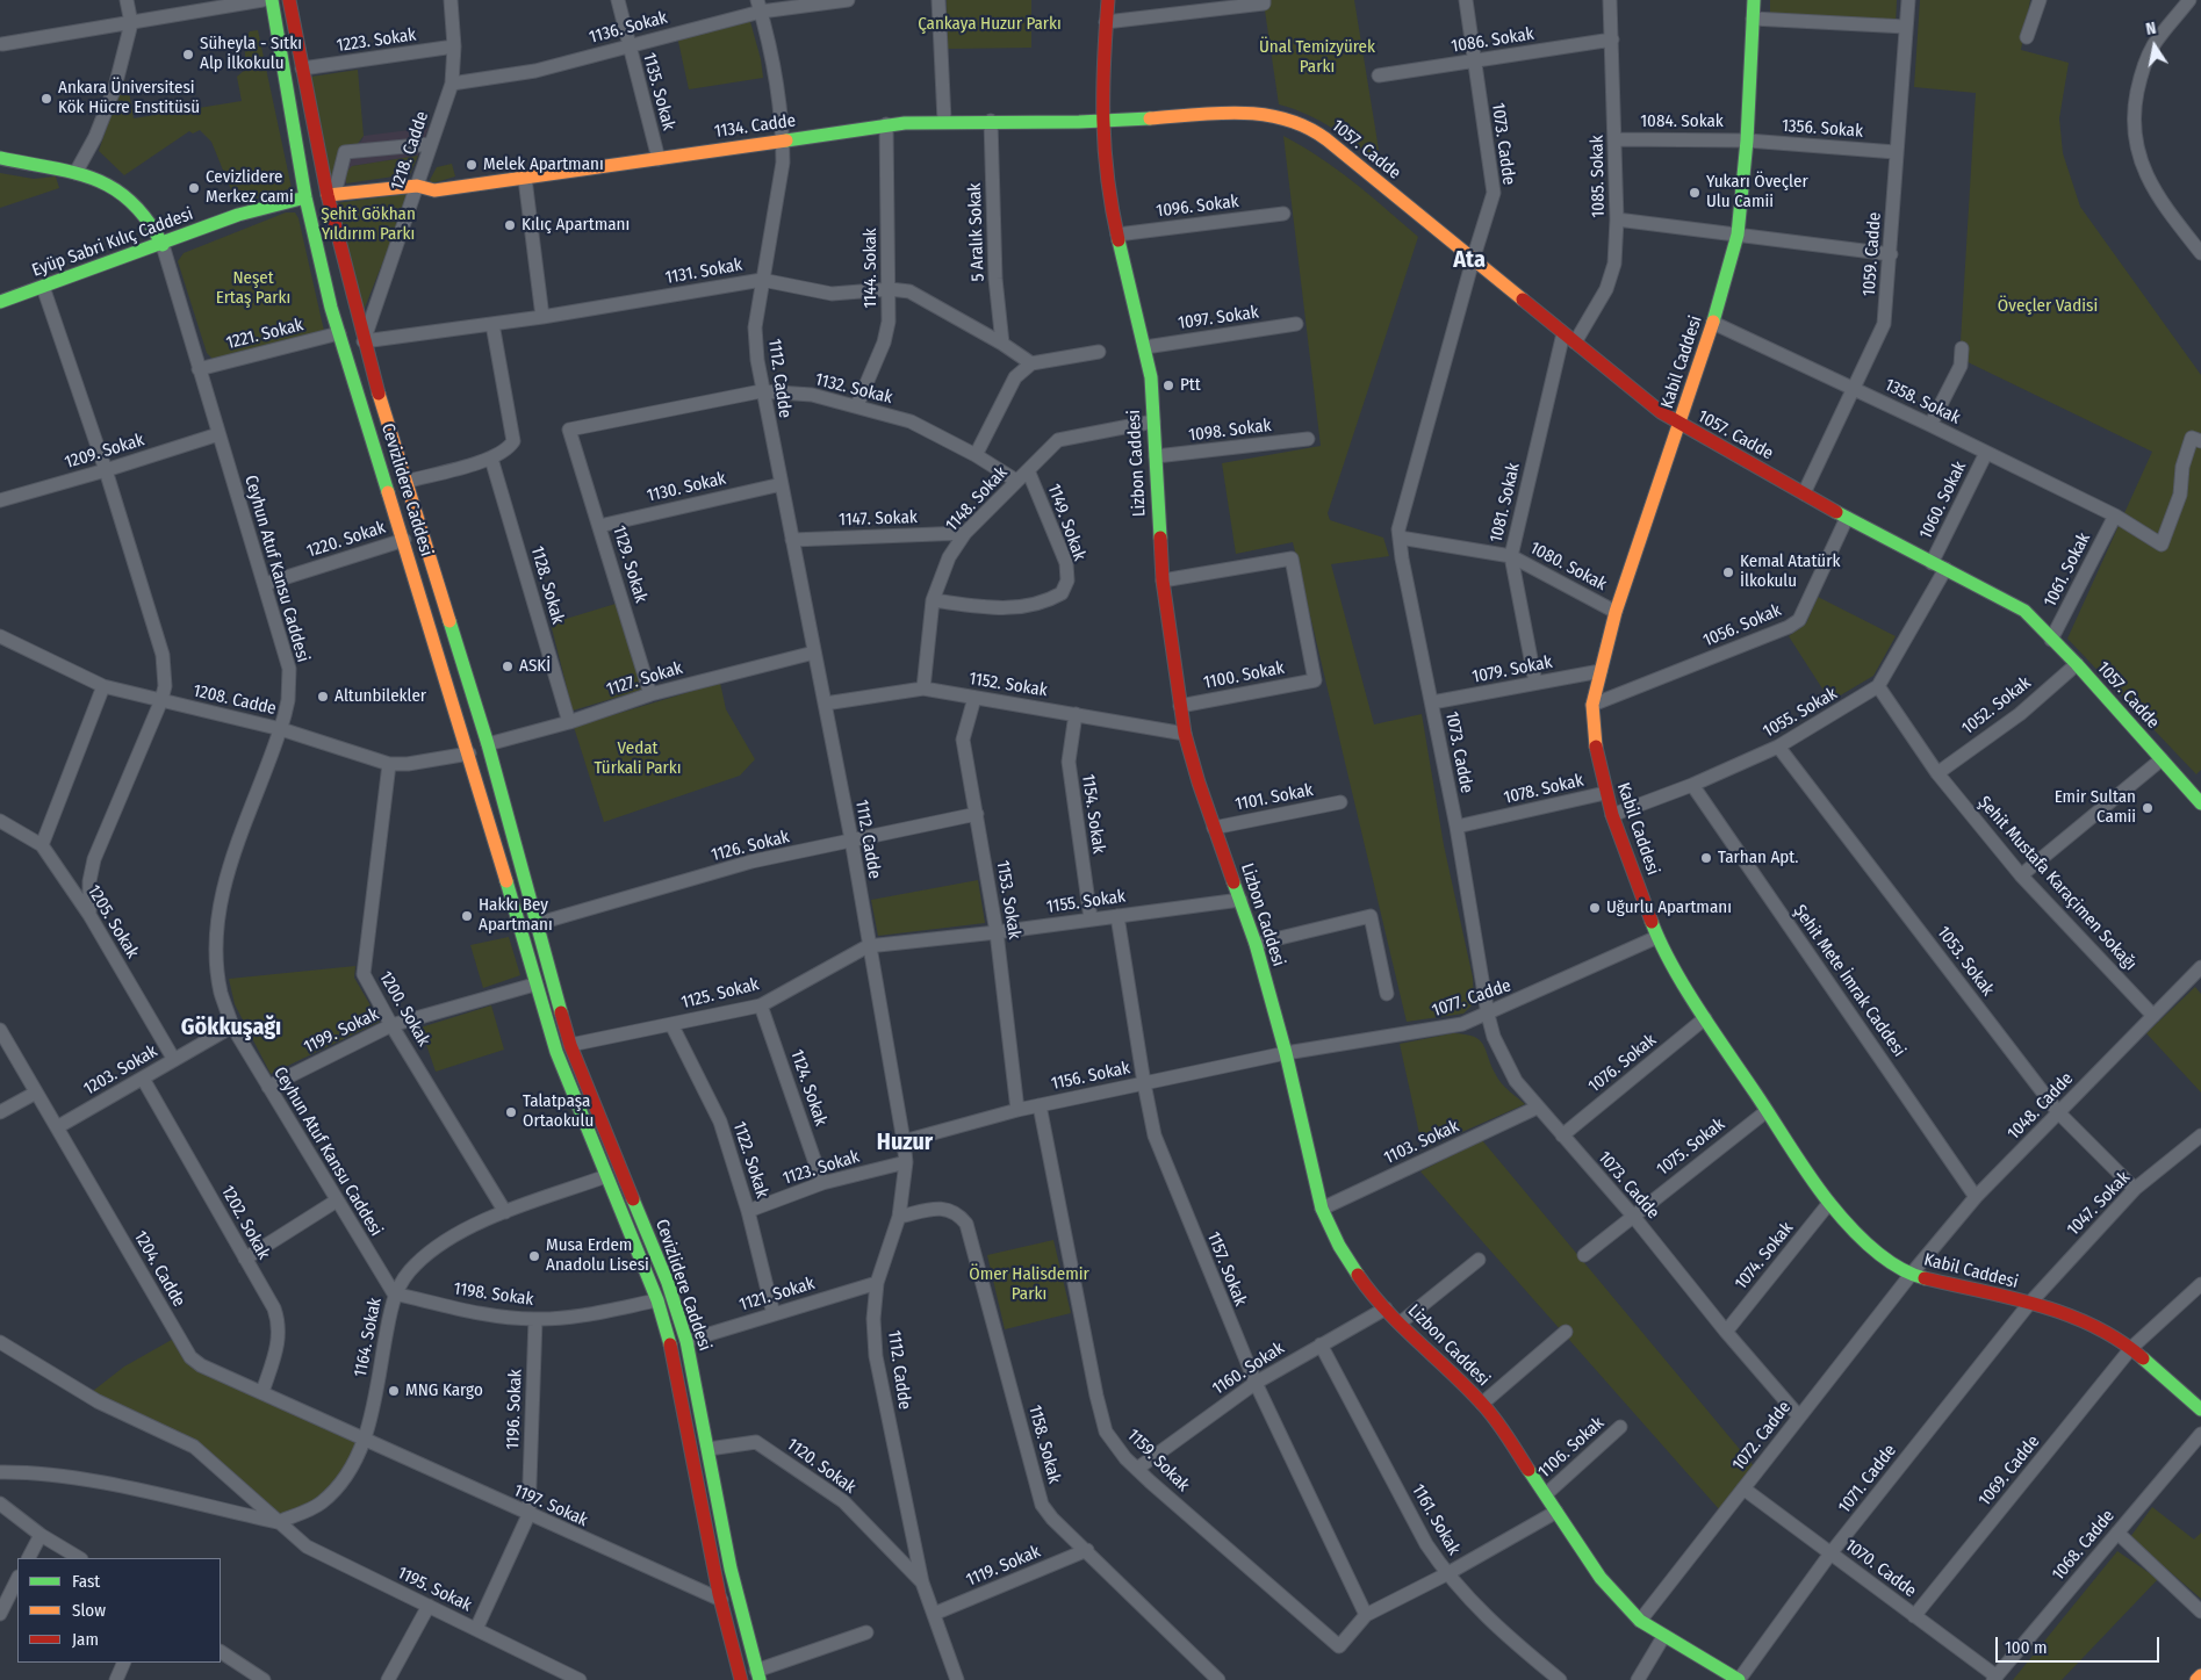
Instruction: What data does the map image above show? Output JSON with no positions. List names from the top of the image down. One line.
{"streets":{"main road":["1134. Cadde","1057. Cadde","Eyüp Sabri Kılıç Caddesi","Kabil Caddesi","Lizbon Caddesi","Cevizlidere Caddesi","Ceyhun Atuf Kansu Caddesi"],"street":["1136. Sokak","1223. Sokak","1086. Sokak","1135. Sokak","1084. Sokak","1356. Sokak","1073. Cadde","1218. Cadde","1085. Sokak","1096. Sokak","5 Aralık Sokak","1059. Cadde","1144. Sokak","1131. Sokak","1097. Sokak","1221. Sokak","1112. Cadde","1132. Sokak","1358. Sokak","1098. Sokak","1209. Sokak","1130. Sokak","1148. Sokak","1060. Sokak","1081. Sokak","1147. Sokak","1149. Sokak","1220. Sokak","1129. Sokak","1080. Sokak","1061. Sokak","1128. Sokak","1056. Sokak","1079. Sokak","1100. Sokak","1127. Sokak","1152. Sokak","1208. Cadde","1052. Sokak","1055. Sokak","1078. Sokak","1101. Sokak","1154. Sokak","1126. Sokak","Şehit Mustafa Karaçimen Sokağı","1153. Sokak","1155. Sokak","1205. Sokak","1053. Sokak","Şehit Mete İmrak Caddesi","1125. Sokak","1077. Cadde","1200. Sokak","1199. Sokak","1076. Sokak","1203. Sokak","1156. Sokak","1124. Sokak","1048. Cadde","1103. Sokak","1075. Sokak","1122. Sokak","1123. Sokak","1047. Sokak","1202. Sokak","1074. Sokak","1204. Cadde","1157. Sokak","1198. Sokak","1121. Sokak","1164. Sokak","1160. Sokak","1196. Sokak","1072. Cadde","1158. Sokak","1106. Sokak","1159. Sokak","1120. Sokak","1069. Cadde","1071. Cadde","1197. Sokak","1161. Sokak","1068. Cadde","1119. Sokak","1070. Cadde","1195. Sokak"]},"crossings":[["1136. Sokak","1135. Sokak"],["1136. Sokak","1218. Cadde"],["1136. Sokak","1112. Cadde"],["1223. Sokak","1218. Cadde"],["1223. Sokak","Cevizlidere Caddesi"],["1086. Sokak","1073. Cadde"],["1086. Sokak","1085. Sokak"],["1135. Sokak","1134. Cadde"],["1084. Sokak","1356. Sokak"],["1084. Sokak","1085. Sokak"],["1084. Sokak","Kabil Caddesi"],["1134. Cadde","1057. Cadde"],["1134. Cadde","1218. Cadde"],["1134. Cadde","5 Aralık Sokak"],["1134. Cadde","1144. Sokak"],["1134. Cadde","1112. Cadde"],["1134. Cadde","Lizbon Caddesi"],["1356. Sokak","1059. Cadde"],["1356. Sokak","Kabil Caddesi"],["1073. Cadde","1057. Cadde"],["1073. Cadde","1080. Sokak"],["1073. Cadde","1079. Sokak"],["1073. Cadde","1078. Sokak"],["1073. Cadde","1077. Cadde"],["1073. Cadde","1076. Sokak"],["1073. Cadde","1103. Sokak"],["1073. Cadde","1075. Sokak"],["1073. Cadde","1074. Sokak"],["1073. Cadde","1072. Cadde"],["1057. Cadde","1085. Sokak"],["1057. Cadde","1059. Cadde"],["1057. Cadde","Kabil Caddesi"],["1057. Cadde","Lizbon Caddesi"],["1057. Cadde","1060. Sokak"],["1057. Cadde","1081. Sokak"],["1057. Cadde","1061. Sokak"],["1057. Cadde","1056. Sokak"],["1057. Cadde","1052. Sokak"],["1057. Cadde","1055. Sokak"],["1218. Cadde","1131. Sokak"],["1218. Cadde","Cevizlidere Caddesi"],["1096. Sokak","Lizbon Caddesi"],["5 Aralık Sokak","1131. Sokak"],["Eyüp Sabri Kılıç Caddesi","Cevizlidere Caddesi"],["Eyüp Sabri Kılıç Caddesi","Ceyhun Atuf Kansu Caddesi"],["1059. Cadde","1358. Sokak"],["1144. Sokak","1131. Sokak"],["1144. Sokak","1132. Sokak"],["1131. Sokak","1112. Cadde"],["1131. Sokak","Cevizlidere Caddesi"],["1097. Sokak","Lizbon Caddesi"],["1221. Sokak","Cevizlidere Caddesi"],["1221. Sokak","Ceyhun Atuf Kansu Caddesi"],["Kabil Caddesi","1358. Sokak"],["Kabil Caddesi","1080. Sokak"],["Kabil Caddesi","1056. Sokak"],["Kabil Caddesi","1079. Sokak"],["Kabil Caddesi","1055. Sokak"],["Kabil Caddesi","1078. Sokak"],["Kabil Caddesi","1077. Cadde"],["Kabil Caddesi","1076. Sokak"],["Kabil Caddesi","1048. Cadde"],["Kabil Caddesi","1075. Sokak"],["Kabil Caddesi","1047. Sokak"],["Kabil Caddesi","1074. Sokak"],["Kabil Caddesi","1072. Cadde"],["Kabil Caddesi","1069. Cadde"],["Kabil Caddesi","1071. Cadde"],["1112. Cadde","1132. Sokak"],["1112. Cadde","1130. Sokak"],["1112. Cadde","1147. Sokak"],["1112. Cadde","1127. Sokak"],["1112. Cadde","1152. Sokak"],["1112. Cadde","1126. Sokak"],["1112. Cadde","1155. Sokak"],["1112. Cadde","1125. Sokak"],["1112. Cadde","1156. Sokak"],["1112. Cadde","1123. Sokak"],["1112. Cadde","1121. Sokak"],["1112. Cadde","1158. Sokak"],["1112. Cadde","1120. Sokak"],["1112. Cadde","1119. Sokak"],["1132. Sokak","1148. Sokak"],["1132. Sokak","1129. Sokak"],["1358. Sokak","1060. Sokak"],["1358. Sokak","1061. Sokak"],["1098. Sokak","Lizbon Caddesi"],["1209. Sokak","Ceyhun Atuf Kansu Caddesi"],["Lizbon Caddesi","1148. Sokak"],["Lizbon Caddesi","1100. Sokak"],["Lizbon Caddesi","1152. Sokak"],["Lizbon Caddesi","1101. Sokak"],["Lizbon Caddesi","1155. Sokak"],["Lizbon Caddesi","1077. Cadde"],["Lizbon Caddesi","1156. Sokak"],["Lizbon Caddesi","1103. Sokak"],["Lizbon Caddesi","1160. Sokak"],["Lizbon Caddesi","1072. Cadde"],["Lizbon Caddesi","1106. Sokak"],["Lizbon Caddesi","1159. Sokak"],["Lizbon Caddesi","1071. Cadde"],["1130. Sokak","1129. Sokak"],["Cevizlidere Caddesi","1220. Sokak"],["Cevizlidere Caddesi","1127. Sokak"],["Cevizlidere Caddesi","1208. Cadde"],["Cevizlidere Caddesi","1126. Sokak"],["Cevizlidere Caddesi","1125. Sokak"],["Cevizlidere Caddesi","1199. Sokak"],["Cevizlidere Caddesi","1198. Sokak"],["Cevizlidere Caddesi","1121. Sokak"],["Cevizlidere Caddesi","1164. Sokak"],["Cevizlidere Caddesi","1120. Sokak"],["Cevizlidere Caddesi","1197. Sokak"],["1148. Sokak","1147. Sokak"],["1148. Sokak","1149. Sokak"],["1148. Sokak","1152. Sokak"],["1081. Sokak","1080. Sokak"],["1081. Sokak","1079. Sokak"],["1220. Sokak","Ceyhun Atuf Kansu Caddesi"],["1129. Sokak","1127. Sokak"],["Ceyhun Atuf Kansu Caddesi","1208. Cadde"],["Ceyhun Atuf Kansu Caddesi","1199. Sokak"],["Ceyhun Atuf Kansu Caddesi","1203. Sokak"],["Ceyhun Atuf Kansu Caddesi","1198. Sokak"],["Ceyhun Atuf Kansu Caddesi","1164. Sokak"],["1128. Sokak","1127. Sokak"],["1152. Sokak","1154. Sokak"],["1152. Sokak","1153. Sokak"],["1208. Cadde","1200. Sokak"],["1052. Sokak","Şehit Mustafa Karaçimen Sokağı"],["1055. Sokak","Şehit Mustafa Karaçimen Sokağı"],["1055. Sokak","1053. Sokak"],["1055. Sokak","Şehit Mete İmrak Caddesi"],["1154. Sokak","1155. Sokak"],["1126. Sokak","1153. Sokak"],["Şehit Mustafa Karaçimen Sokağı","1048. Cadde"],["1153. Sokak","1155. Sokak"],["1153. Sokak","1156. Sokak"],["1155. Sokak","1125. Sokak"],["1155. Sokak","1157. Sokak"],["1205. Sokak","1203. Sokak"],["1053. Sokak","1048. Cadde"],["1053. Sokak","1047. Sokak"],["Şehit Mete İmrak Caddesi","1048. Cadde"],["1125. Sokak","1124. Sokak"],["1125. Sokak","1122. Sokak"],["1077. Cadde","1156. Sokak"],["1200. Sokak","1199. Sokak"],["1200. Sokak","1164. Sokak"],["1203. Sokak","1202. Sokak"],["1203. Sokak","1204. Cadde"],["1156. Sokak","1157. Sokak"],["1156. Sokak","1159. Sokak"],["1124. Sokak","1123. Sokak"],["1048. Cadde","1072. Cadde"],["1122. Sokak","1123. Sokak"],["1122. Sokak","1121. Sokak"],["1047. Sokak","1071. Cadde"],["1202. Sokak","1204. Cadde"],["1204. Cadde","1164. Sokak"],["1204. Cadde","1197. Sokak"],["1157. Sokak","1160. Sokak"],["1157. Sokak","1159. Sokak"],["1198. Sokak","1164. Sokak"],["1198. Sokak","1196. Sokak"],["1164. Sokak","1197. Sokak"],["1164. Sokak","1195. Sokak"],["1160. Sokak","1159. Sokak"],["1160. Sokak","1161. Sokak"],["1196. Sokak","1197. Sokak"],["1196. Sokak","1195. Sokak"],["1072. Cadde","1070. Cadde"],["1158. Sokak","1119. Sokak"],["1159. Sokak","1161. Sokak"],["1069. Cadde","1070. Cadde"],["1071. Cadde","1070. Cadde"],["1068. Cadde","1070. Cadde"]],"districts":["Ata","Gökkuşağı","Huzur"],"parks":["Çankaya Huzur Parkı","Ünal Temizyürek Parkı","Şehit Gökhan Yıldırım Parkı","Neşet Ertaş Parkı","Öveçler Vadisi","Vedat Türkali Parkı","Ömer Halisdemir Parkı"],"places":["Süheyla - Sıtkı Alp İlkokulu","Ankara Üniversitesi Kök Hücre Enstitüsü","Melek Apartmanı","Cevizlidere Merkez cami","Yukarı Öveçler Ulu Camii","Kılıç Apartmanı","Ptt","Kemal Atatürk İlkokulu","ASKİ","Altunbilekler","Emir Sultan Camii","Tarhan Apt.","Uğurlu Apartmanı","Hakkı Bey Apartmanı","Talatpaşa Ortaokulu","Musa Erdem Anadolu Lisesi","MNG Kargo"],"legend":["Fast","Slow","Jam"],"scale_bar":"100 m","north":"top"}
